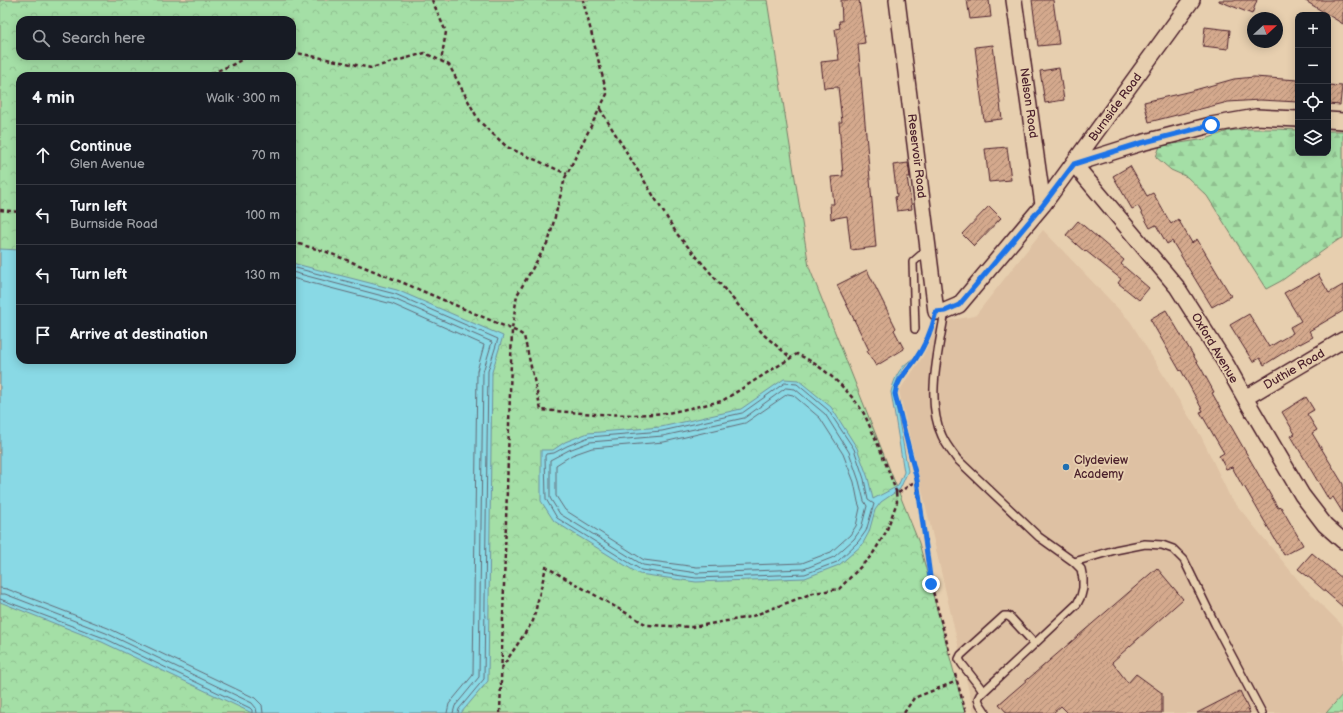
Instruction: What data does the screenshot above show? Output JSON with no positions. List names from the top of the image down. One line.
{"streets":{"street":["Nelson Road","Burnside Road","Reservoir Road","Oxford Avenue","Duthie Road"]},"crossings":[["Nelson Road","Burnside Road"],["Burnside Road","Reservoir Road"],["Burnside Road","Oxford Avenue"],["Oxford Avenue","Duthie Road"]],"places":["Clydeview Academy"],"north":"right","page":{"map_buttons":["+","−"],"search":"Search here","heading":["4 min","Walk · 300 m"],"list":[["Continue","Glen Avenue","70 m"],["Turn left","Burnside Road","100 m"],["Turn left","130 m"],"Arrive at destination"]}}
